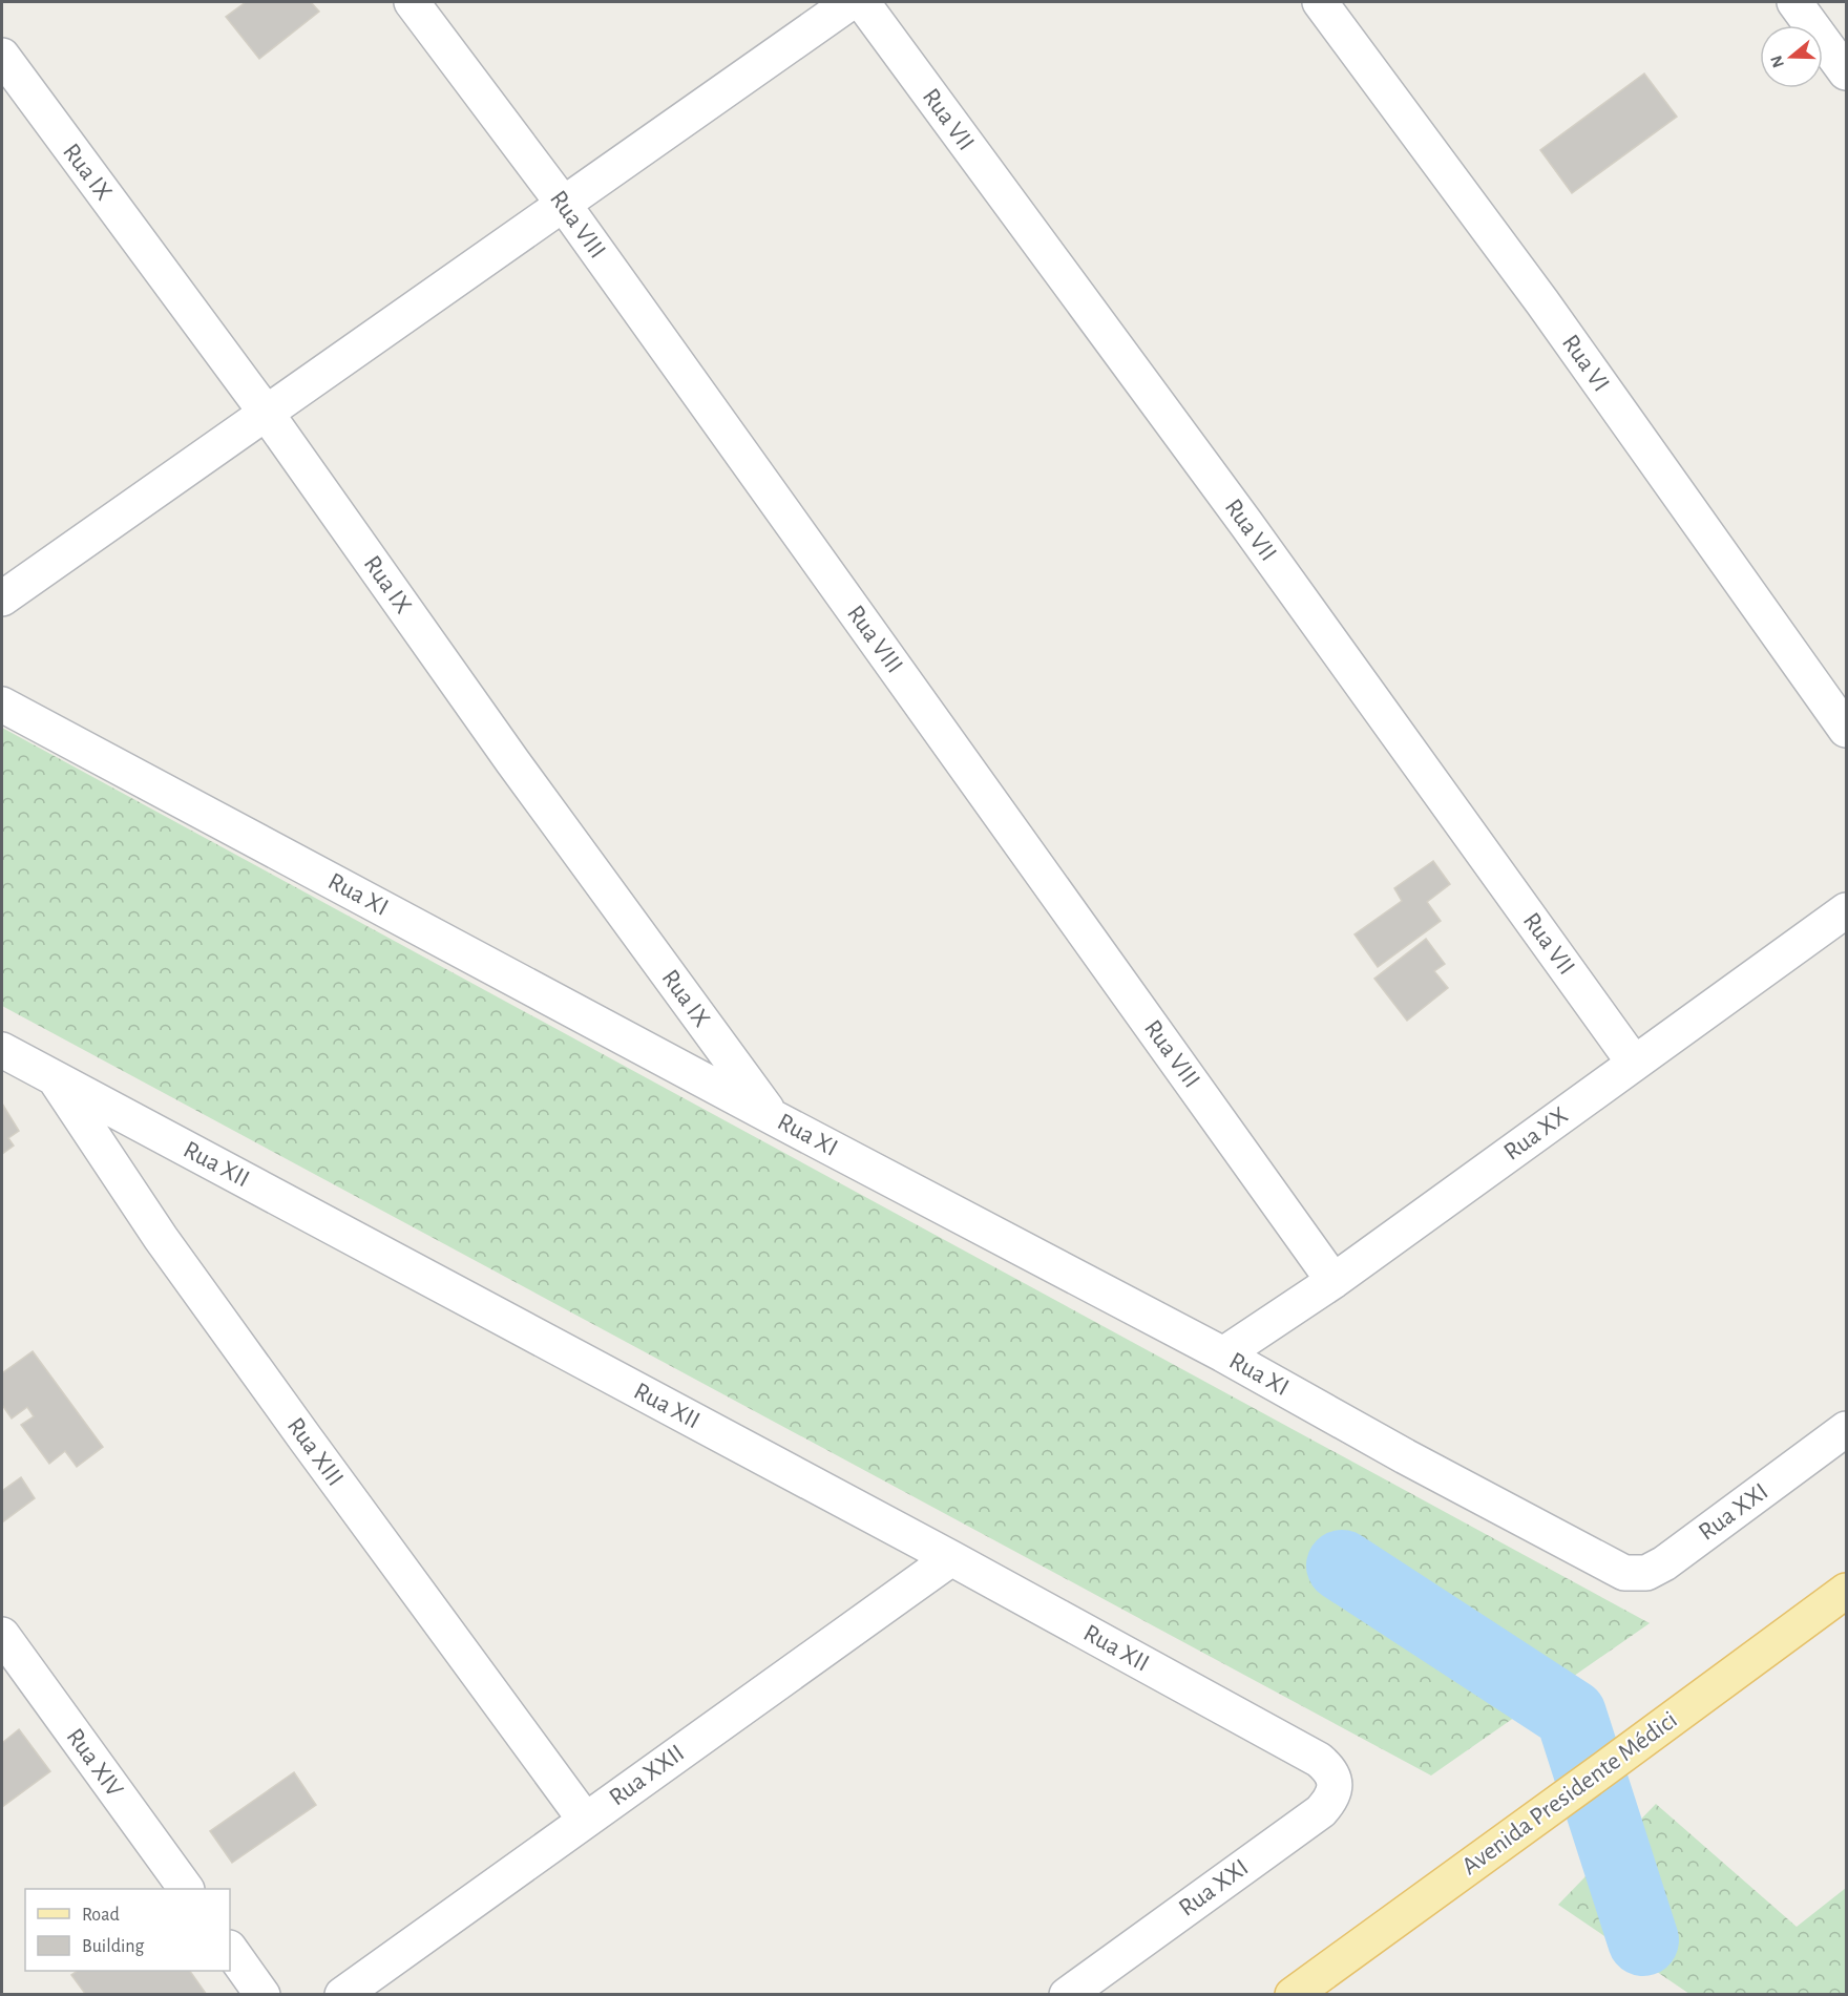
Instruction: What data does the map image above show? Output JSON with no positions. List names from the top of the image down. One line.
{"streets":{"main road":["Avenida Presidente Médici"],"street":["Rua VII","Rua IX","Rua VIII","Rua VI","Rua XI","Rua XX","Rua XII","Rua XIII","Rua XXI","Rua XIV","Rua XXII"]},"crossings":[["Rua VII","Rua XX"],["Rua IX","Rua XI"],["Rua VIII","Rua XX"],["Rua XI","Rua XX"],["Rua XI","Rua XXI"],["Rua XII","Rua XIII"],["Rua XII","Rua XXI"],["Rua XII","Rua XXII"],["Rua XIII","Rua XXII"]],"legend":["Road","Building"],"north":"left"}
